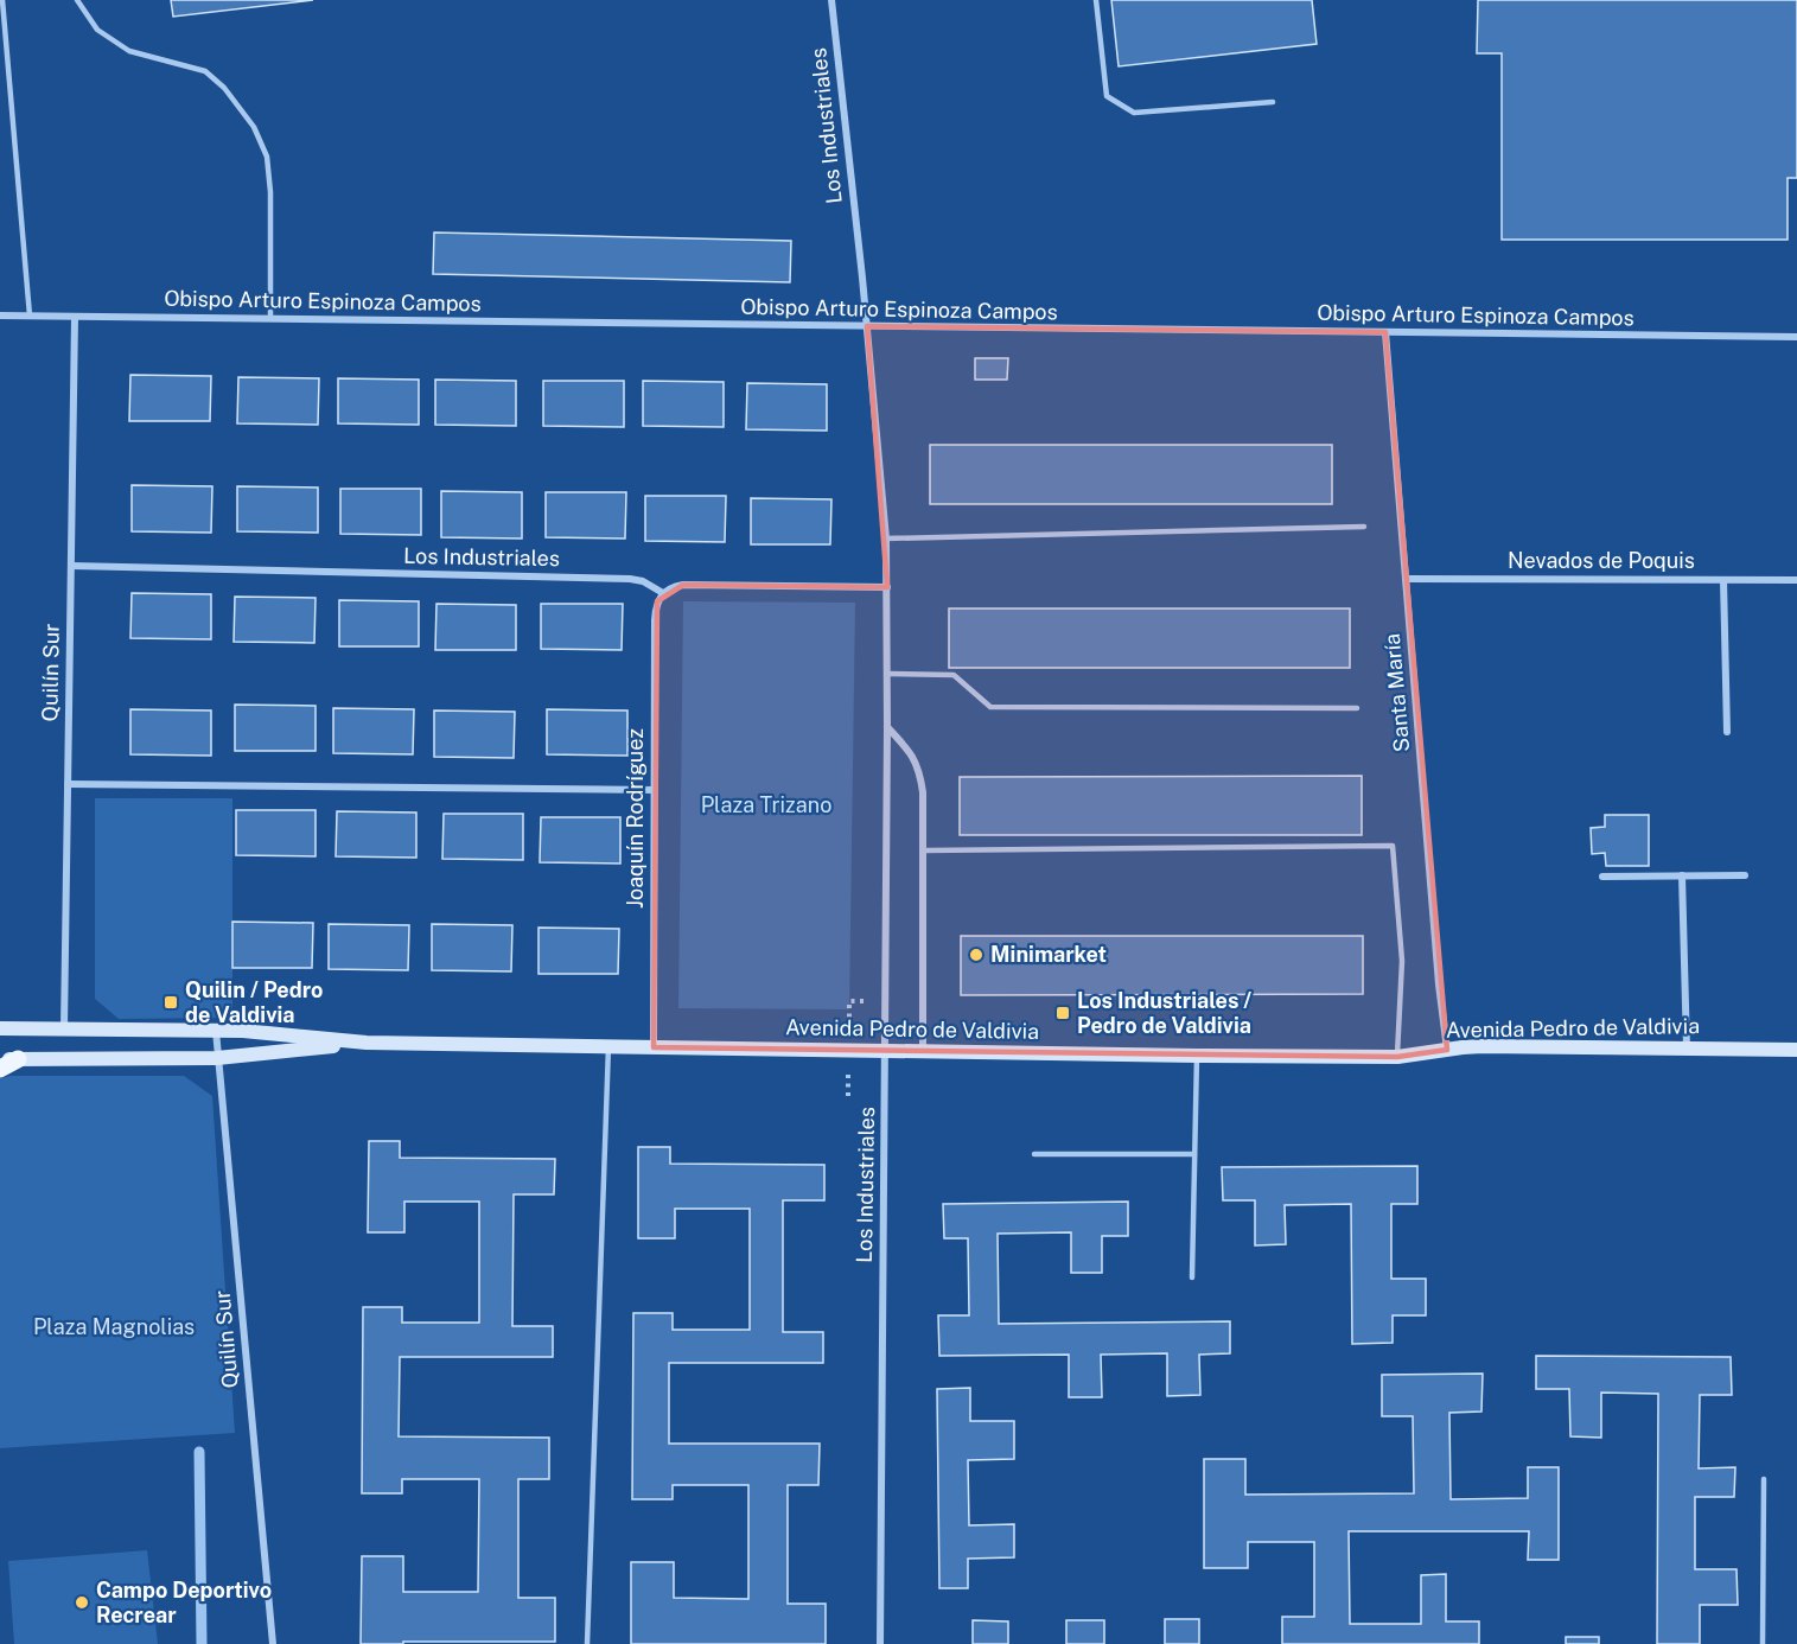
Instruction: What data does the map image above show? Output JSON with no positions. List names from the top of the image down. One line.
{"streets":{"main road":["Avenida Pedro de Valdivia"],"street":["Los Industriales","Obispo Arturo Espinoza Campos","Nevados de Poquis","Quilín Sur","Santa María","Joaquín Rodríguez"]},"crossings":[["Los Industriales","Obispo Arturo Espinoza Campos"],["Los Industriales","Quilín Sur"],["Los Industriales","Joaquín Rodríguez"],["Los Industriales","Avenida Pedro de Valdivia"],["Obispo Arturo Espinoza Campos","Quilín Sur"],["Obispo Arturo Espinoza Campos","Santa María"],["Nevados de Poquis","Santa María"],["Quilín Sur","Avenida Pedro de Valdivia"],["Santa María","Avenida Pedro de Valdivia"],["Joaquín Rodríguez","Avenida Pedro de Valdivia"]],"parks":["Plaza Trizano","Plaza Magnolias"],"places":{"other":["Minimarket","Campo Deportivo Recrear"],"transit":["Quilin / Pedro de Valdivia","Los Industriales / Pedro de Valdivia"]}}
